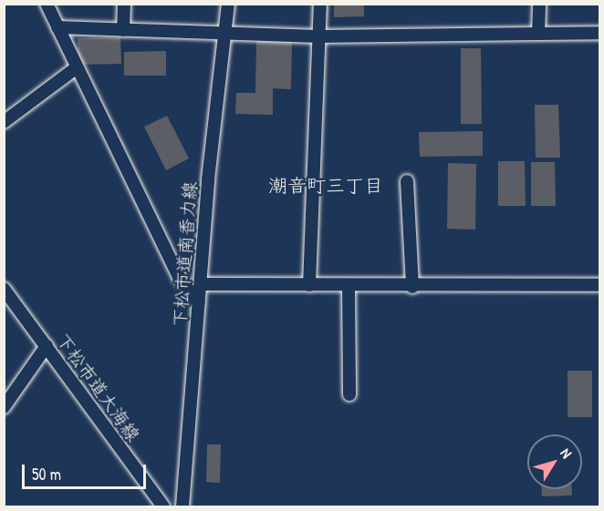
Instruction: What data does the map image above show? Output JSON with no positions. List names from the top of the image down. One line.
{"streets":{"street":["下松市道南香力線","下松市道大海線"]},"districts":["潮音町三丁目"],"scale_bar":"50 m","north":"top right"}
